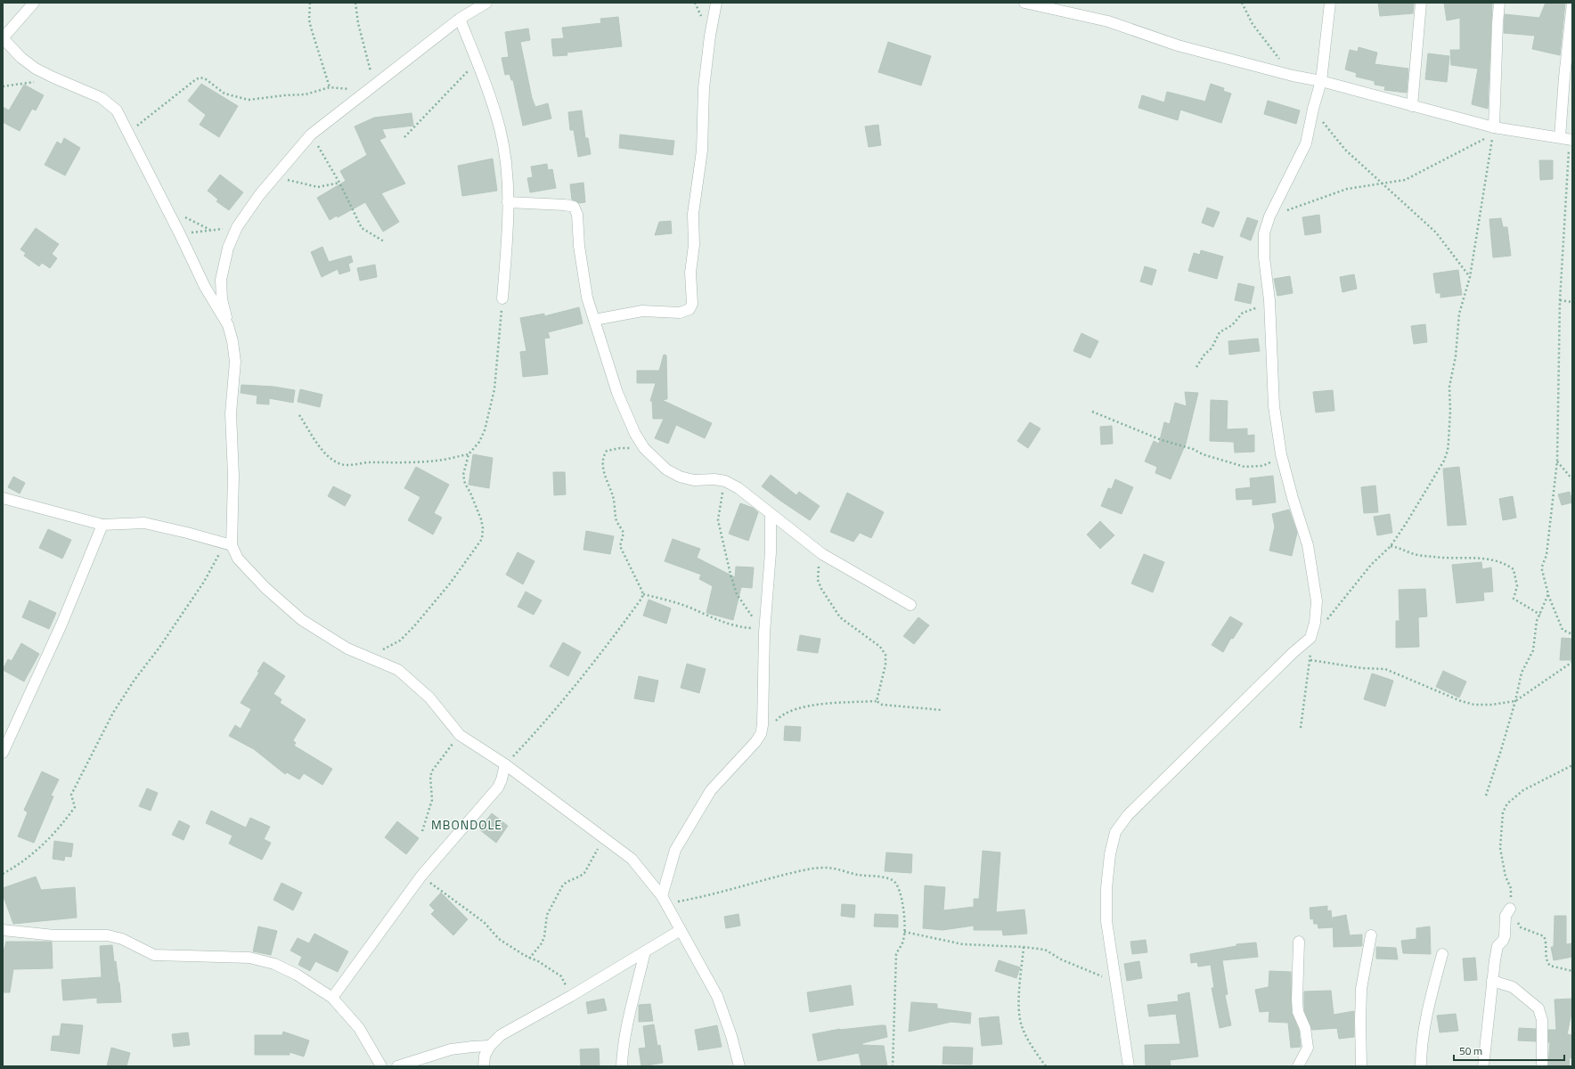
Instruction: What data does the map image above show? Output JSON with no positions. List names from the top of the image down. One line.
{"districts":["MBONDOLE"],"scale_bar":"50 m"}
